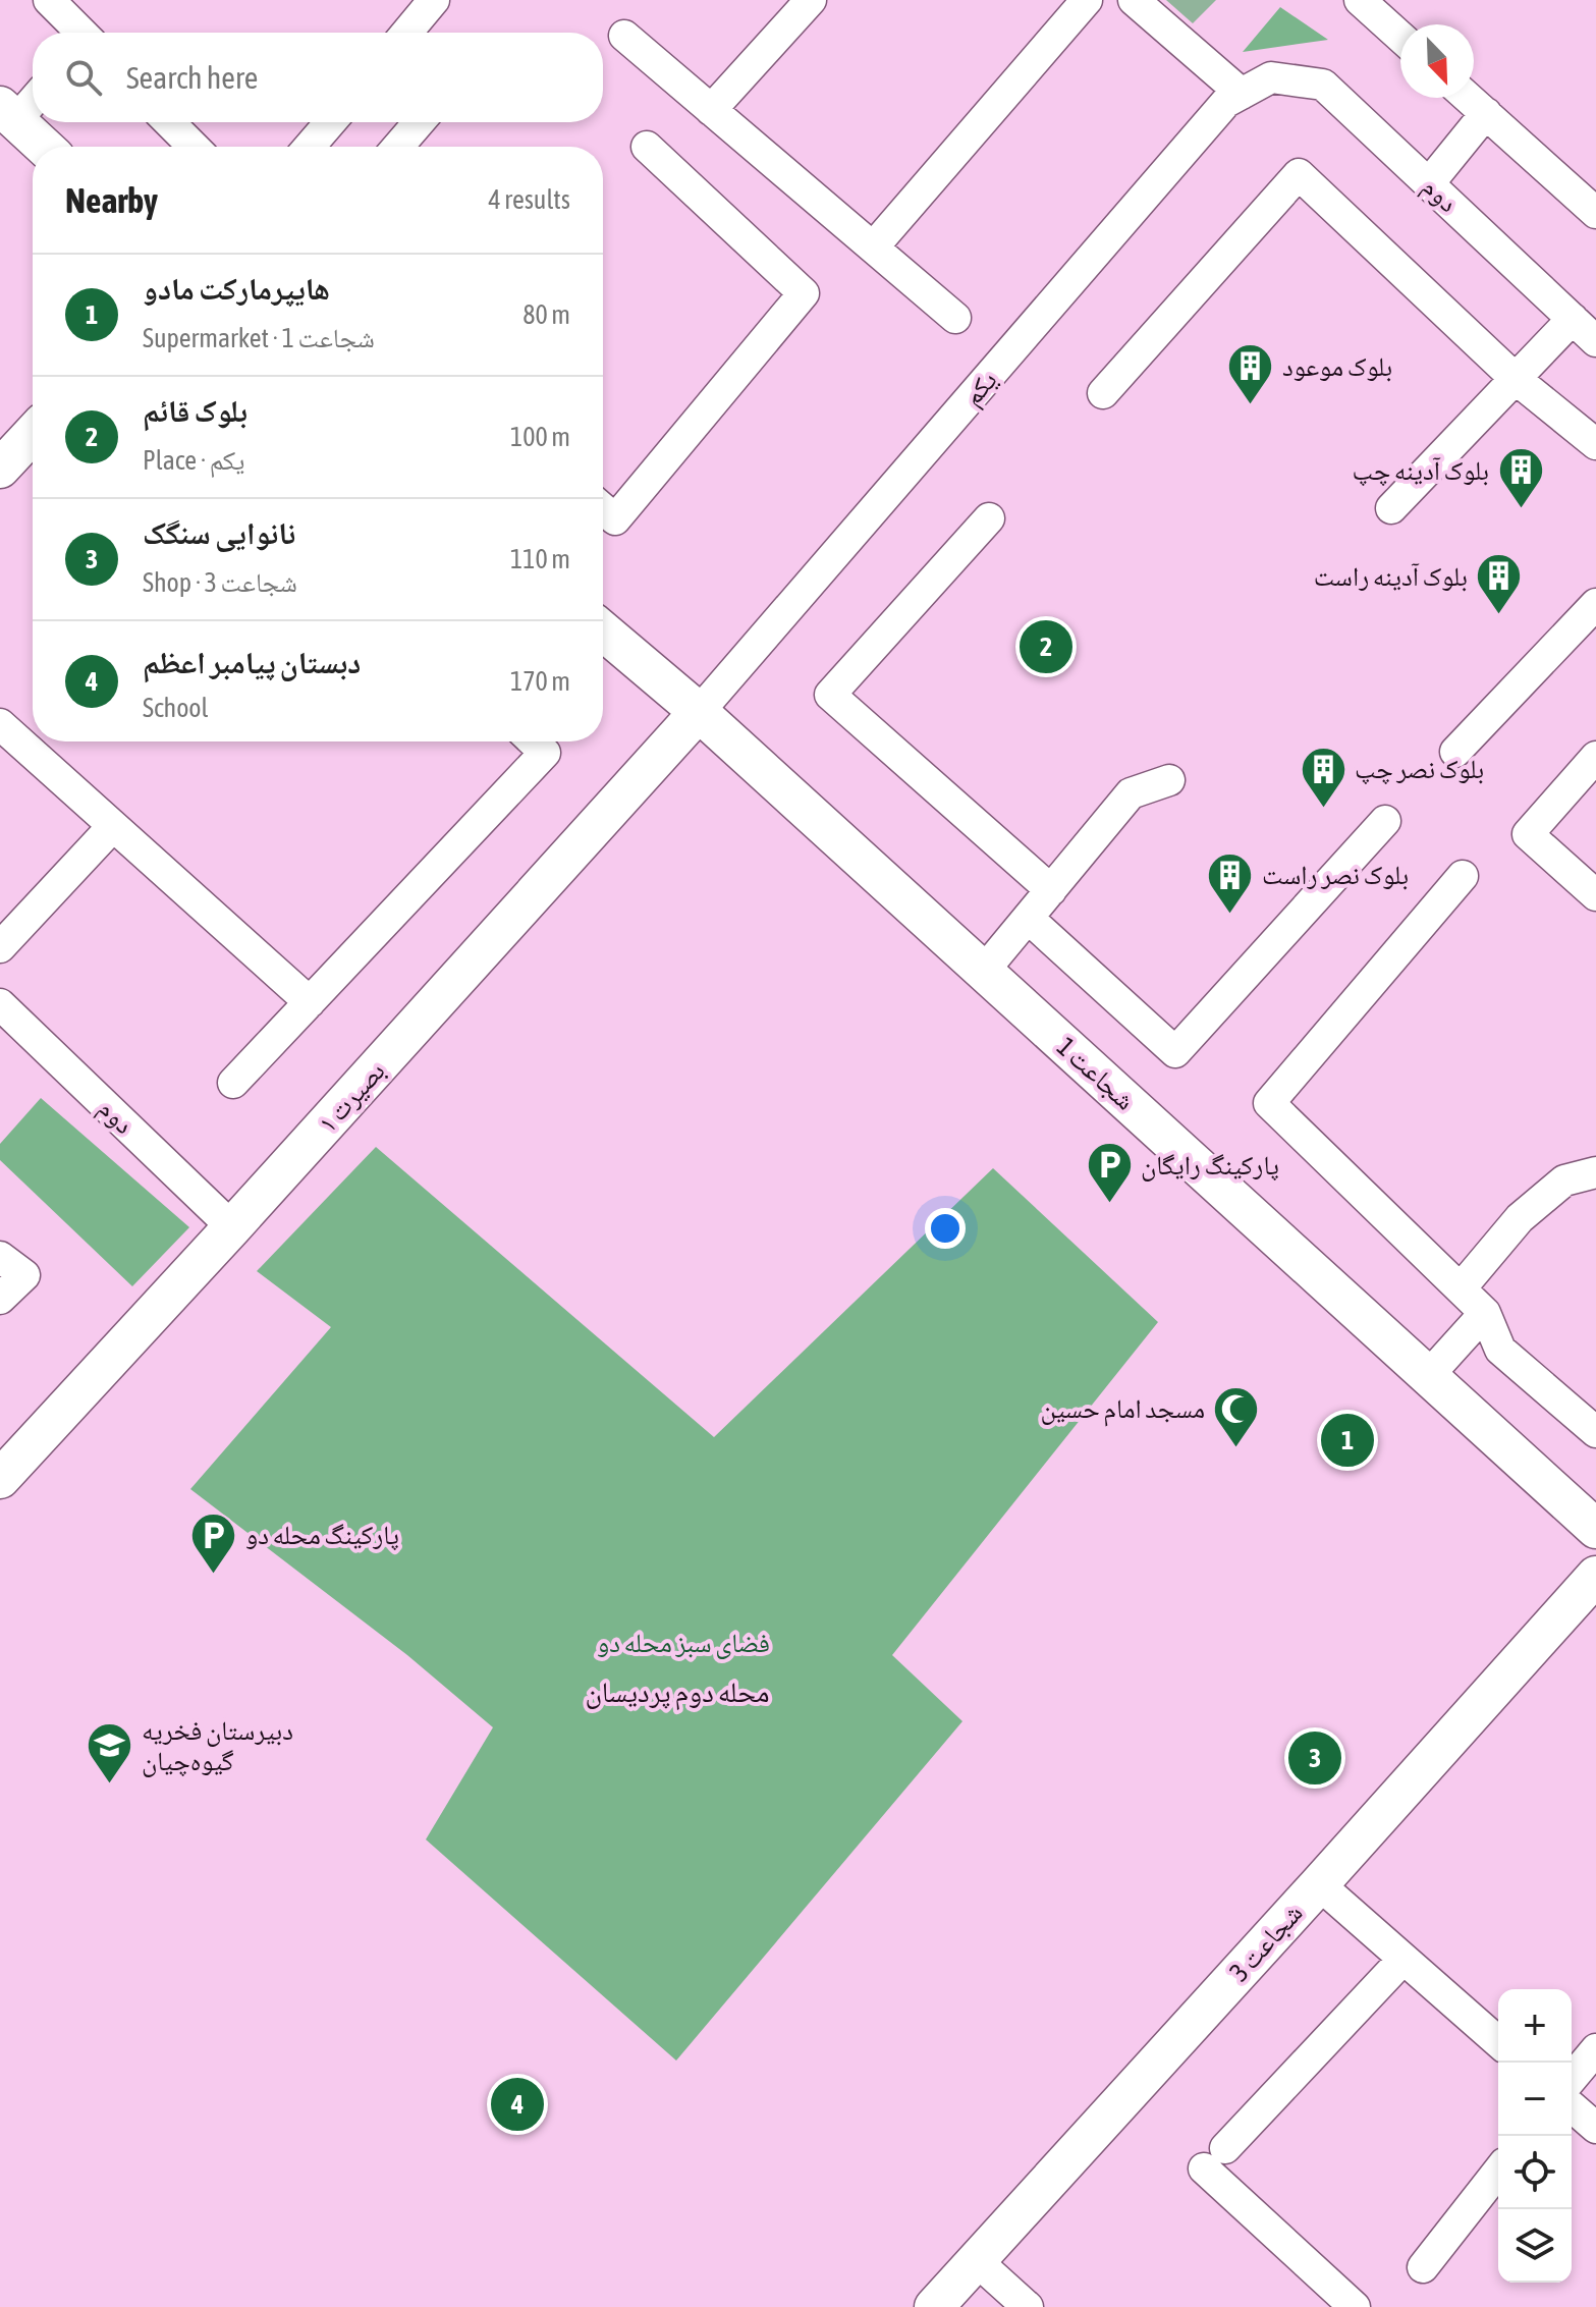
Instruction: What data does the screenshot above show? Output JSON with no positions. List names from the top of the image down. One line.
{"streets":{"street":["دوم","یکم","شجاعت 1","بصیرت ۱","شجاعت 3"]},"crossings":[["دوم","یکم"],["دوم","بصیرت ۱"],["یکم","شجاعت 1"],["یکم","بصیرت ۱"],["شجاعت 1","بصیرت ۱"]],"districts":["محله دوم پردیسان"],"parks":["فضای سبز محله دو"],"places":{"building":["بلوک موعود","بلوک آدینه چپ","بلوک آدینه راست","بلوک نصر چپ","بلوک نصر راست"],"parking":["پارکینگ رایگان","پارکینگ محله دو"],"mosque":["مسجد امام حسین"],"school or university":["دبیرستان فخریه گیوه‌چیان"]},"north":"bottom right","page":{"search":"Search here","heading":["Nearby","4 results"],"list":[{"mark":"1","name":"هایپرمارکت مادو","note":"Supermarket · شجاعت 1","value":"80 m"},{"mark":"2","name":"بلوک قائم","note":"Place · یکم","value":"100 m"},{"mark":"3","name":"نانوایی سنگک","note":"Shop · شجاعت 3","value":"110 m"},{"mark":"4","name":"دبستان پیامبر ا‌عظم","note":"School","value":"170 m"}],"pins":["2","1","3","4"],"map_buttons":["+","−"]}}
